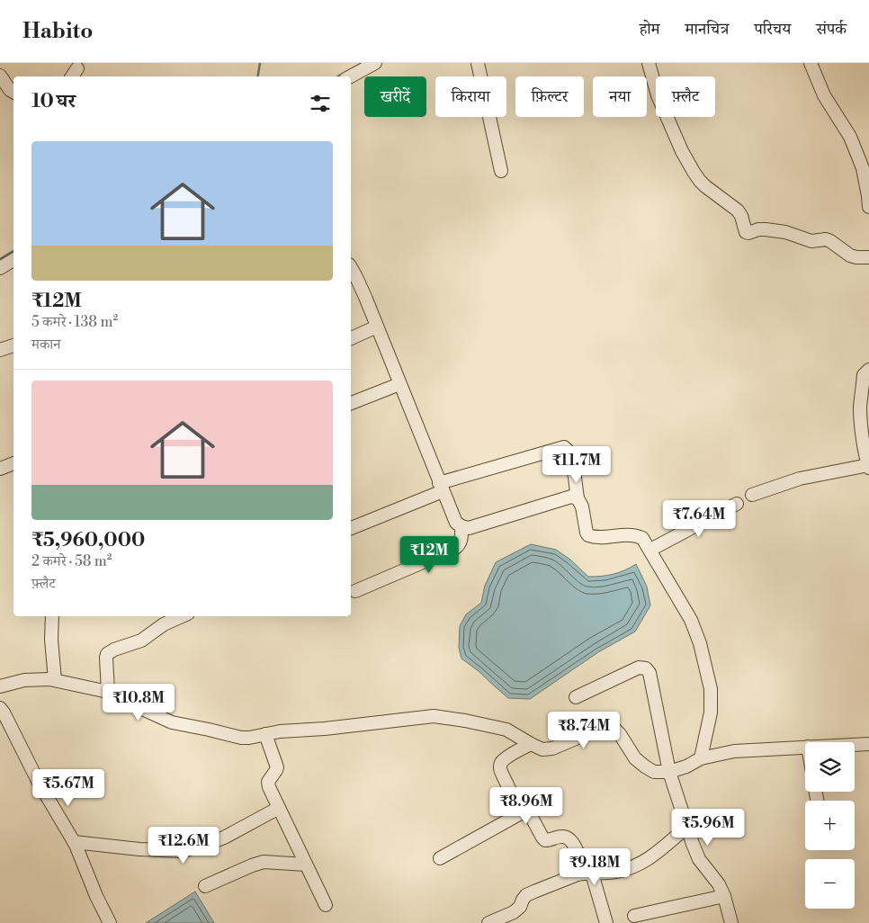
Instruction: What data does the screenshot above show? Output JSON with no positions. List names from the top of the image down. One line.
{"page":{"header":"Habito","nav":["होम","मानचित्र","परिचय","संपर्क"],"chip":["खरीदें","किराया","फ़िल्टर","नया","फ़्लैट"],"heading":"10 घर","list":[{"name":"₹12M","note":"5 कमरे · 138 m² · मकान"},{"name":"₹5,960,000","note":"2 कमरे · 58 m² · फ़्लैट"}],"price":["₹11.7M","₹7.64M","₹12M","₹10.8M","₹8.74M","₹5.67M","₹8.96M","₹5.96M","₹12.6M","₹9.18M"],"map_buttons":["+","−"]}}
